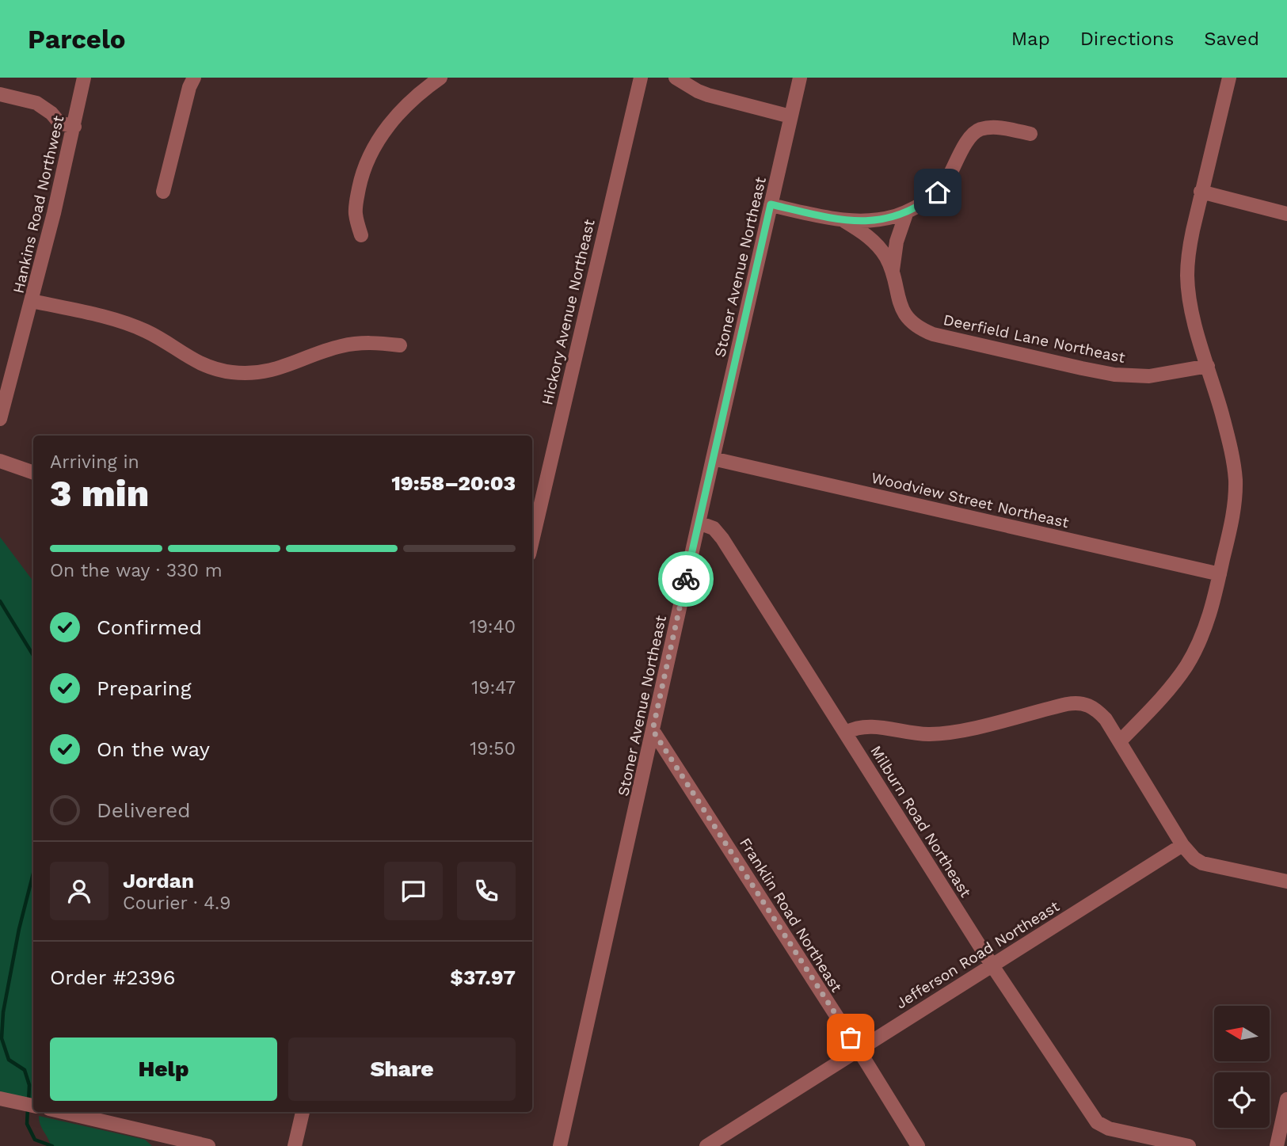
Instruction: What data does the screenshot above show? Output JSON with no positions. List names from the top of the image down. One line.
{"streets":{"street":["Hankins Road Northwest","Stoner Avenue Northeast","Hickory Avenue Northeast","Deerfield Lane Northeast","Woodview Street Northeast","Milburn Road Northeast","Franklin Road Northeast","Jefferson Road Northeast"]},"crossings":[["Stoner Avenue Northeast","Deerfield Lane Northeast"],["Stoner Avenue Northeast","Woodview Street Northeast"],["Stoner Avenue Northeast","Milburn Road Northeast"],["Stoner Avenue Northeast","Franklin Road Northeast"],["Milburn Road Northeast","Jefferson Road Northeast"],["Franklin Road Northeast","Jefferson Road Northeast"]],"north":"left","page":{"header":"Parcelo","nav":["Map","Directions","Saved"],"heading":["3 min","Arriving in","19:58–20:03"],"panel":["Jordan","Courier · 4.9","Order #2396","$37.97"],"bar":"On the way · 330 m","list":[["Confirmed","19:40"],["Preparing","19:47"],["On the way","19:50"],"Delivered"],"buttons":["Help","Share"]}}
